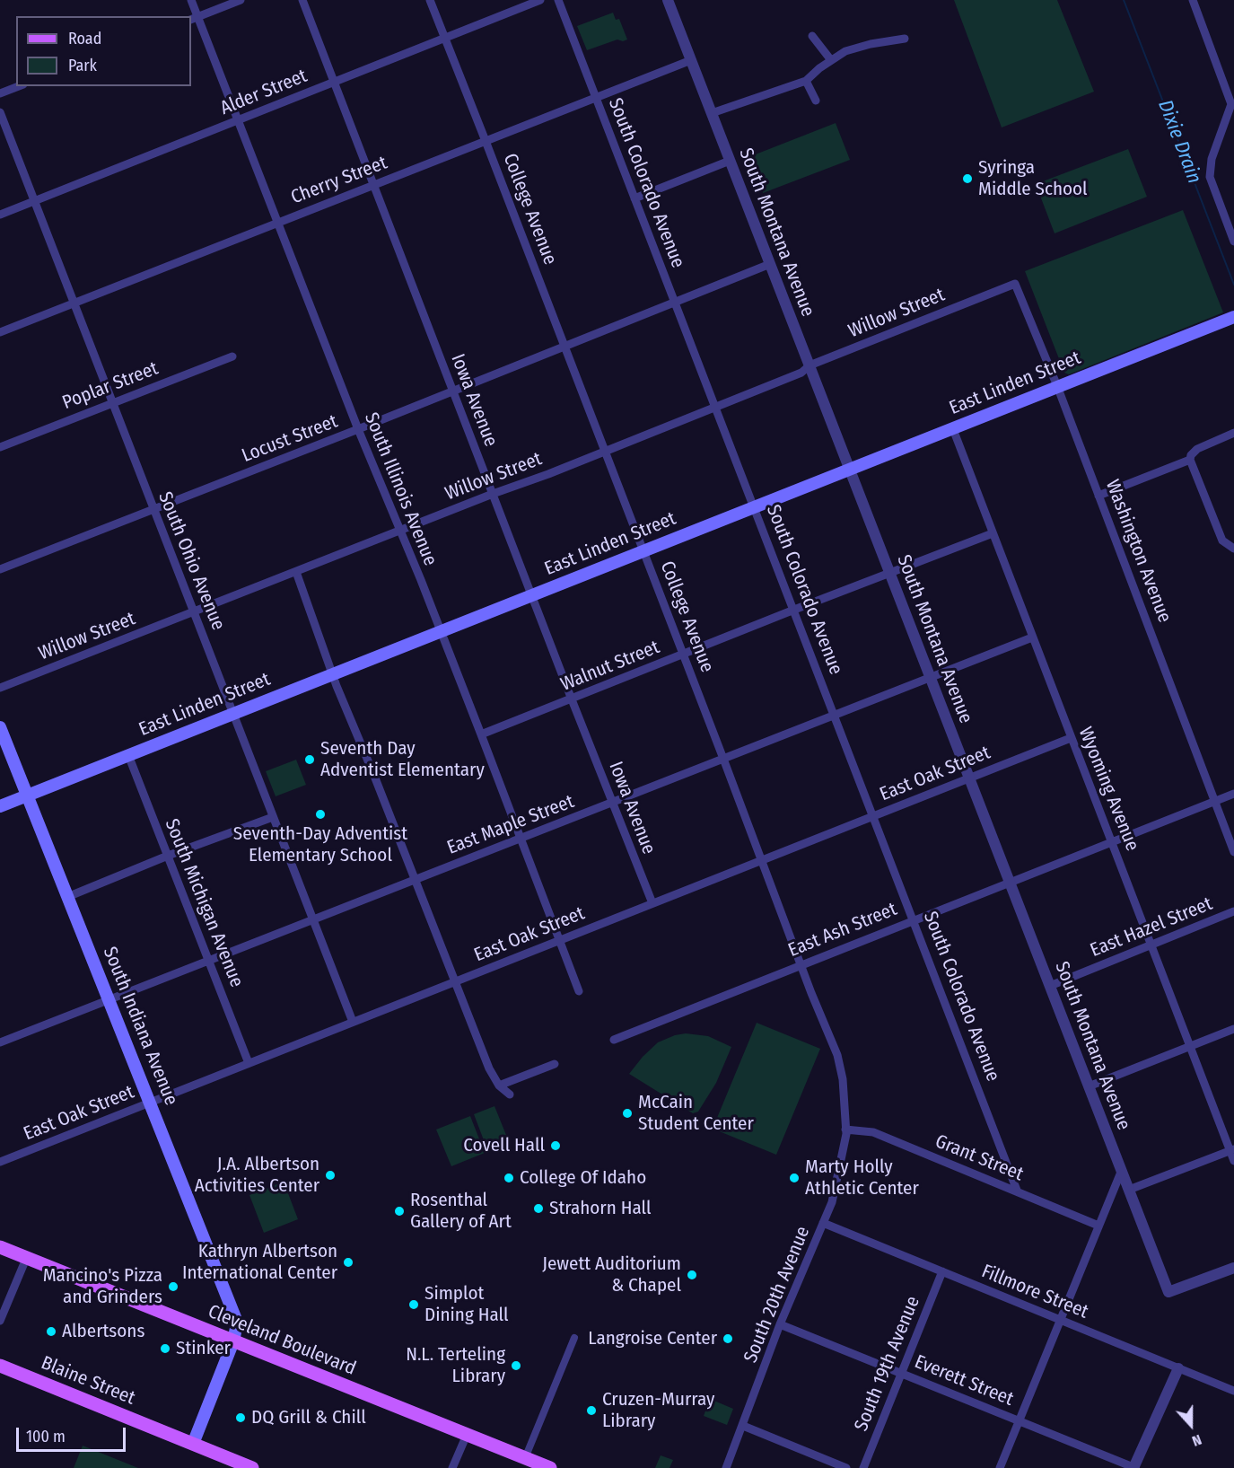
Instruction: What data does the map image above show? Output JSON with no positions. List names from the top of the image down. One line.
{"streets":{"main road":["East Linden Street","South Indiana Avenue","Cleveland Boulevard","Blaine Street"],"street":["Alder Street","Cherry Street","South Colorado Avenue","College Avenue","South Montana Avenue","Willow Street","Poplar Street","Iowa Avenue","Locust Street","South Illinois Avenue","Washington Avenue","South Ohio Avenue","Walnut Street","East Oak Street","Wyoming Avenue","East Maple Street","South Michigan Avenue","East Hazel Street","East Ash Street","Grant Street","Fillmore Street","South 20th Avenue","South 19th Avenue","Everett Street"]},"crossings":[["Alder Street","College Avenue"],["Alder Street","Iowa Avenue"],["Alder Street","South Illinois Avenue"],["Alder Street","South Ohio Avenue"],["Cherry Street","South Colorado Avenue"],["Cherry Street","College Avenue"],["Cherry Street","South Montana Avenue"],["Cherry Street","Iowa Avenue"],["Cherry Street","South Illinois Avenue"],["Cherry Street","South Ohio Avenue"],["South Colorado Avenue","Willow Street"],["South Colorado Avenue","East Linden Street"],["South Colorado Avenue","Locust Street"],["South Colorado Avenue","Walnut Street"],["South Colorado Avenue","East Oak Street"],["South Colorado Avenue","East Maple Street"],["South Colorado Avenue","East Ash Street"],["South Colorado Avenue","Grant Street"],["College Avenue","Willow Street"],["College Avenue","East Linden Street"],["College Avenue","Locust Street"],["College Avenue","Walnut Street"],["College Avenue","East Oak Street"],["College Avenue","East Maple Street"],["College Avenue","East Ash Street"],["College Avenue","Grant Street"],["College Avenue","South 20th Avenue"],["South Montana Avenue","Willow Street"],["South Montana Avenue","East Linden Street"],["South Montana Avenue","Locust Street"],["South Montana Avenue","Walnut Street"],["South Montana Avenue","East Oak Street"],["South Montana Avenue","East Maple Street"],["South Montana Avenue","East Hazel Street"],["South Montana Avenue","East Ash Street"],["Willow Street","Iowa Avenue"],["Willow Street","South Illinois Avenue"],["Willow Street","Washington Avenue"],["Willow Street","South Ohio Avenue"],["East Linden Street","Iowa Avenue"],["East Linden Street","South Illinois Avenue"],["East Linden Street","Washington Avenue"],["East Linden Street","South Ohio Avenue"],["East Linden Street","Wyoming Avenue"],["East Linden Street","South Michigan Avenue"],["East Linden Street","South Indiana Avenue"],["Poplar Street","South Ohio Avenue"],["Iowa Avenue","Locust Street"],["Iowa Avenue","Walnut Street"],["Iowa Avenue","East Oak Street"],["Iowa Avenue","East Maple Street"],["Locust Street","South Illinois Avenue"],["Locust Street","South Ohio Avenue"],["South Illinois Avenue","Walnut Street"],["South Illinois Avenue","East Oak Street"],["South Illinois Avenue","East Maple Street"],["Washington Avenue","East Ash Street"],["South Ohio Avenue","East Oak Street"],["South Ohio Avenue","East Maple Street"],["Walnut Street","Wyoming Avenue"],["East Oak Street","Wyoming Avenue"],["East Oak Street","South Michigan Avenue"],["East Oak Street","South Indiana Avenue"],["Wyoming Avenue","East Maple Street"],["Wyoming Avenue","East Hazel Street"],["Wyoming Avenue","East Ash Street"],["East Maple Street","South Michigan Avenue"],["East Maple Street","South Indiana Avenue"],["South Indiana Avenue","Cleveland Boulevard"],["Grant Street","South 20th Avenue"],["Fillmore Street","South 20th Avenue"],["Fillmore Street","South 19th Avenue"],["South 20th Avenue","Everett Street"],["South 19th Avenue","Everett Street"]],"water":["Dixie Drain"],"places":["Syringa Middle School","Seventh Day Adventist Elementary","Seventh-Day Adventist Elementary School","McCain Student Center","Covell Hall","J.A. Albertson Activities Center","College Of Idaho","Marty Holly Athletic Center","Strahorn Hall","Rosenthal Gallery of Art","Kathryn Albertson International Center","Jewett Auditorium & Chapel","Mancino's Pizza and Grinders","Simplot Dining Hall","Albertsons","Langroise Center","Stinker","N.L. Terteling Library","Cruzen-Murray Library","DQ Grill & Chill"],"legend":["Road","Park"],"scale_bar":"100 m","north":"bottom"}
